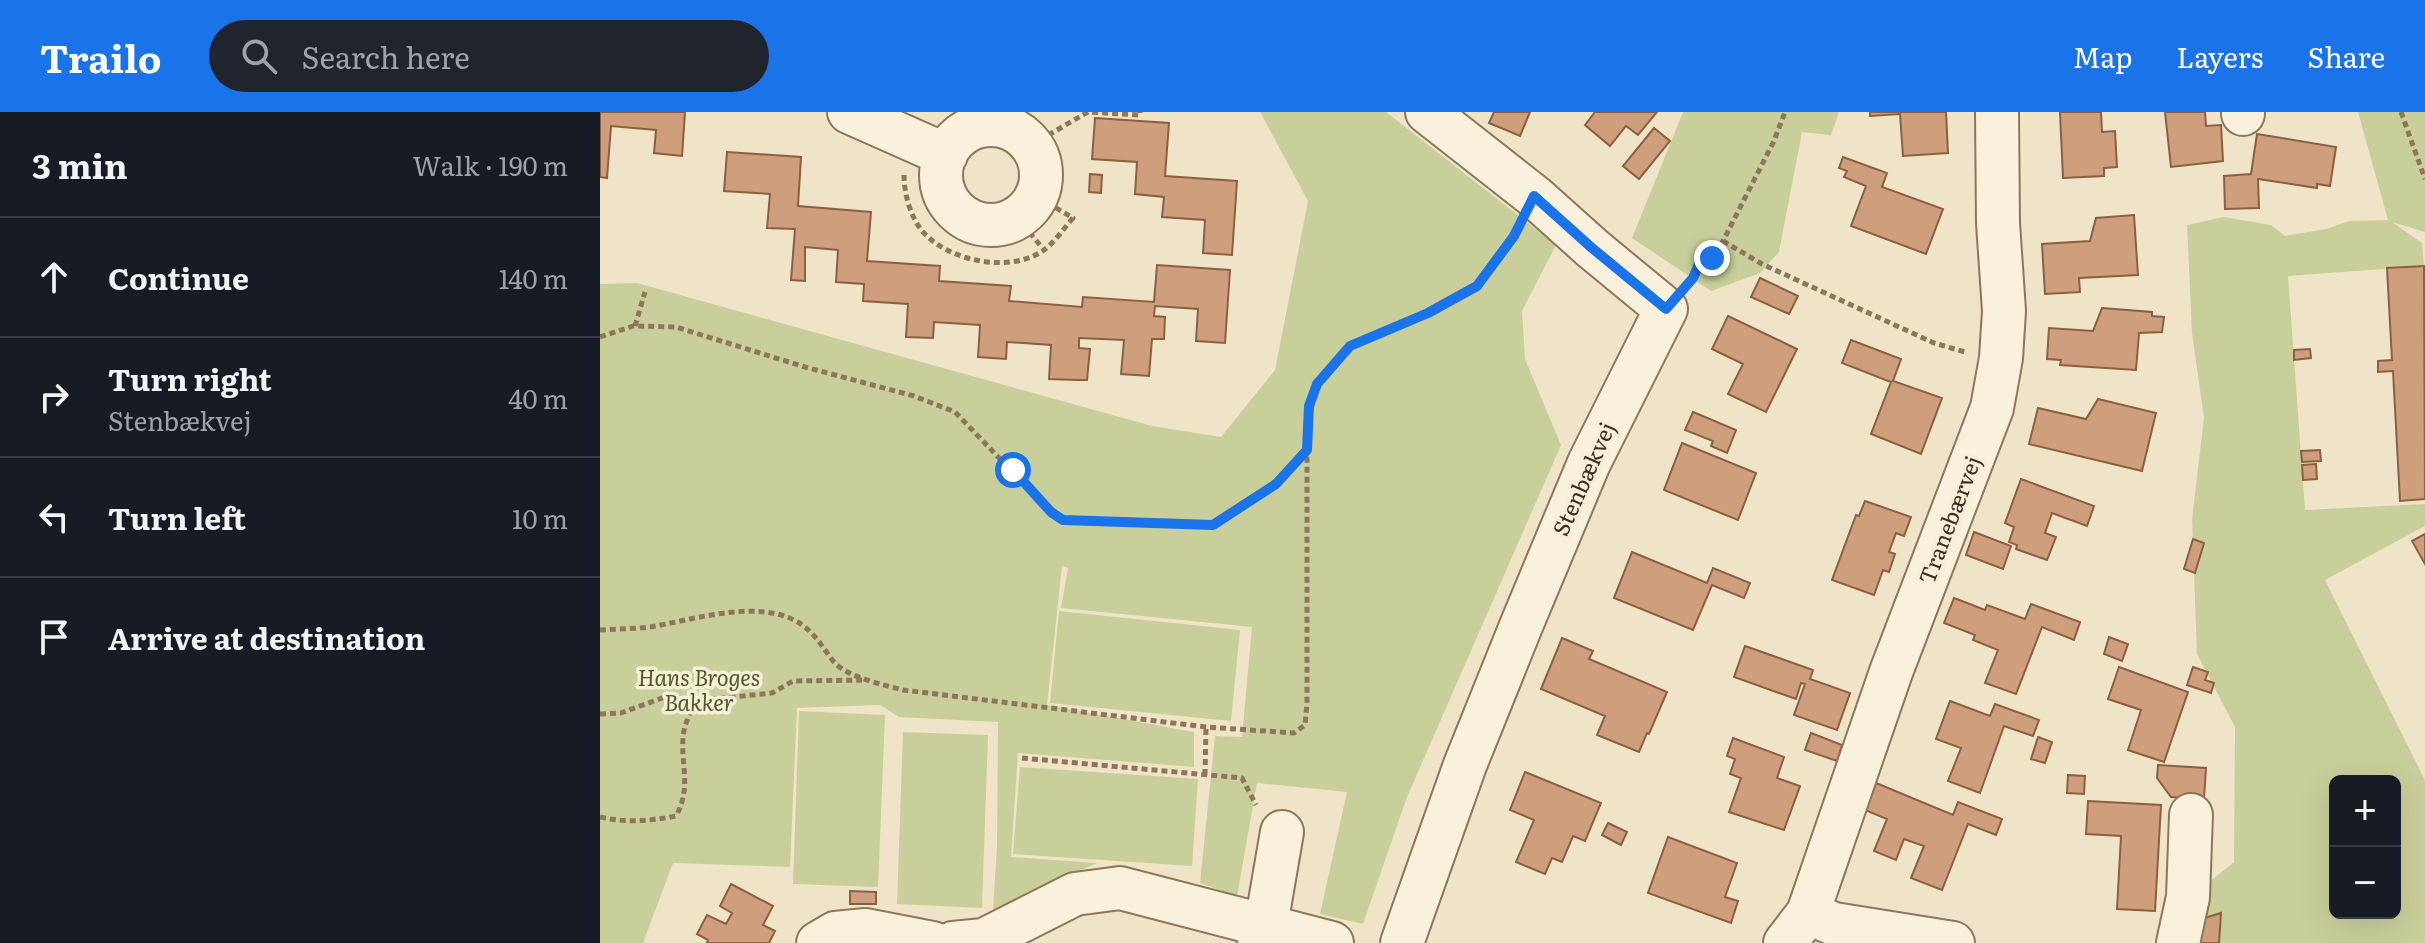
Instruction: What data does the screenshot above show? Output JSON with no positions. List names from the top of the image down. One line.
{"streets":{"street":["Stenbækvej","Tranebærvej"]},"parks":["Hans Broges Bakker"],"page":{"header":"Trailo","search":"Search here","nav":["Map","Layers","Share"],"heading":["3 min","Walk · 190 m"],"list":[["Continue","140 m"],["Turn right","Stenbækvej","40 m"],["Turn left","10 m"],"Arrive at destination"],"map_buttons":["+","−"]}}
